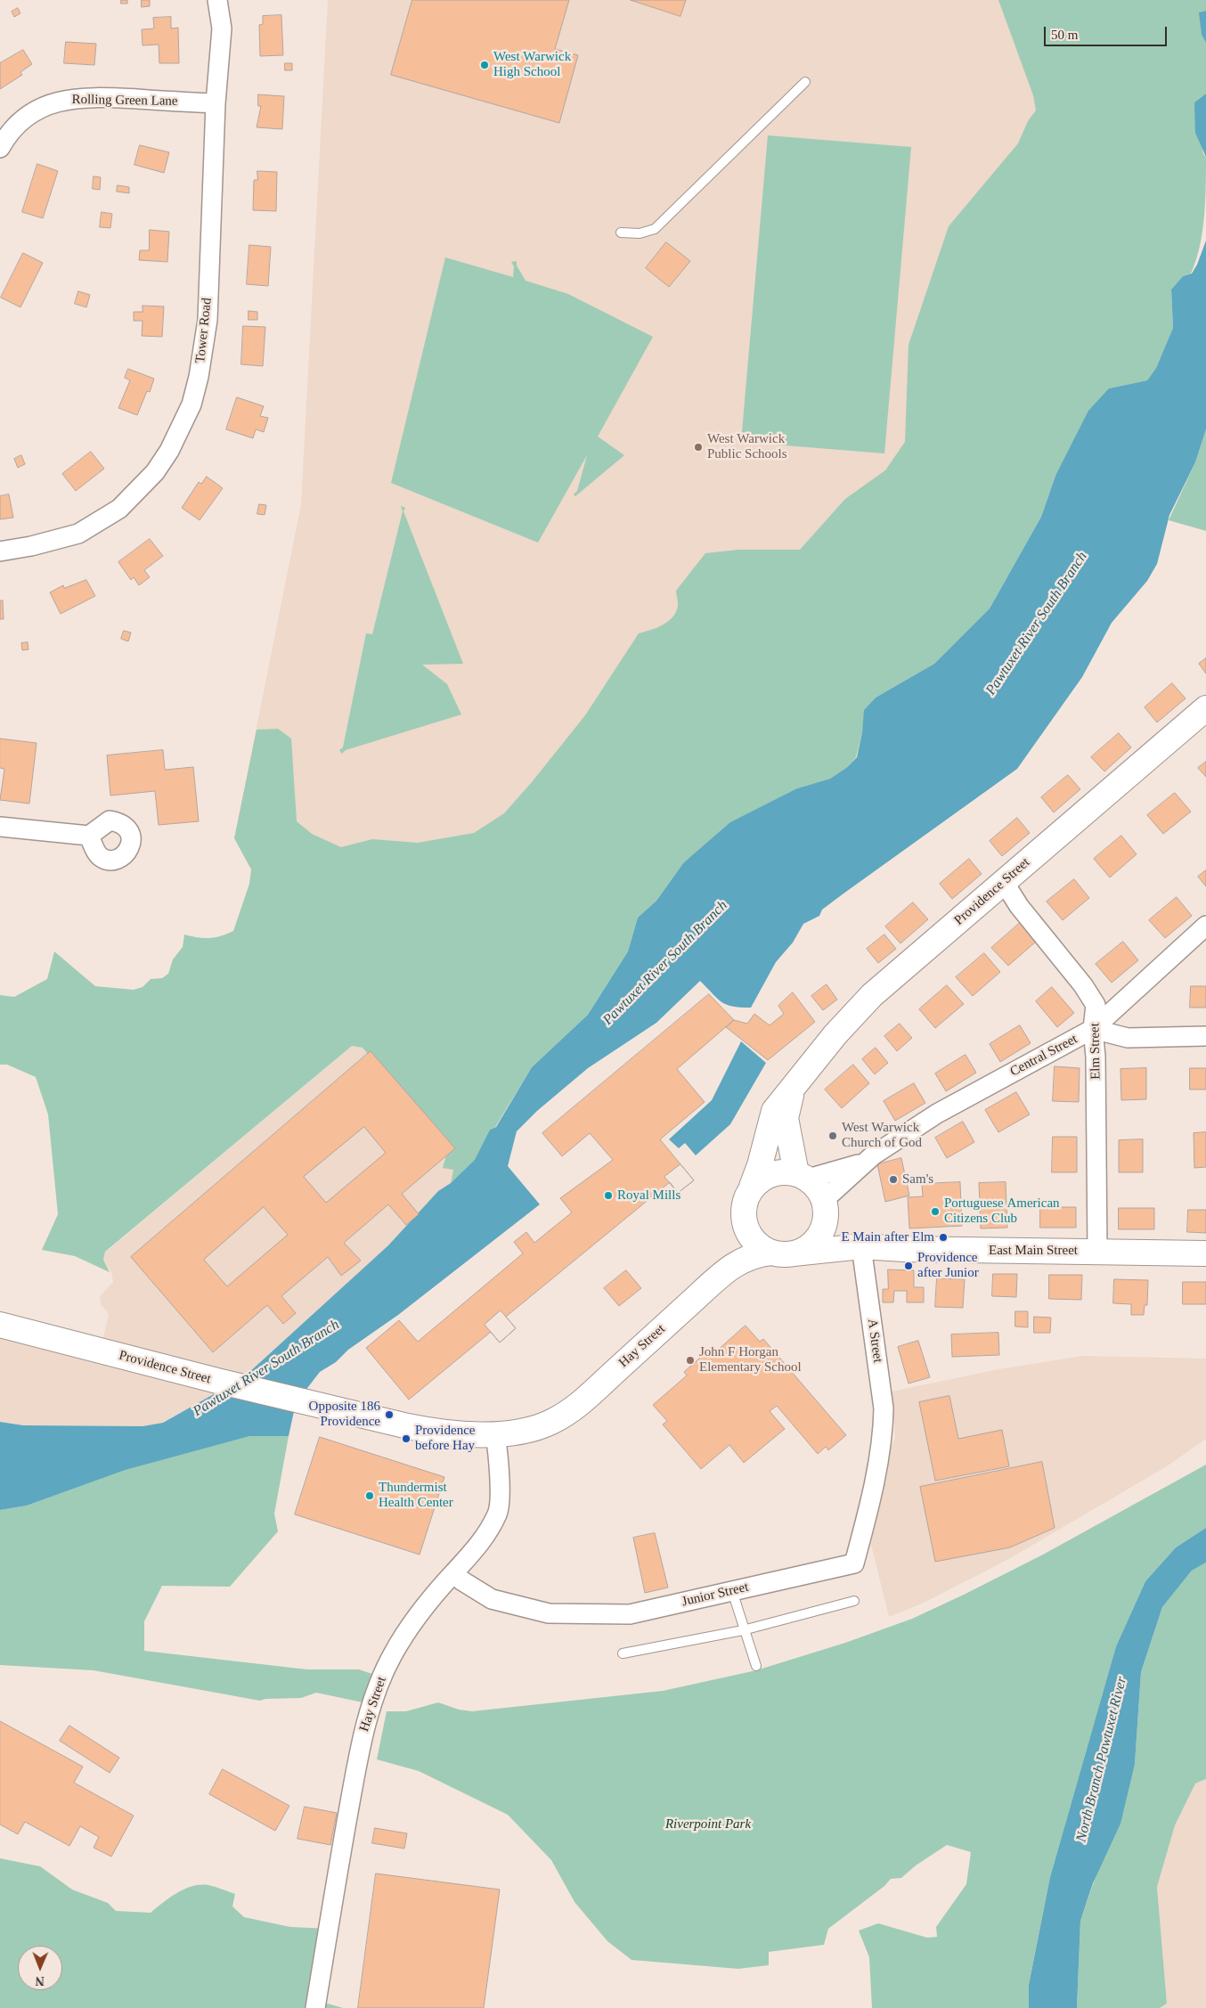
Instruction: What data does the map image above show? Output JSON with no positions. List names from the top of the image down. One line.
{"streets":{"main road":["Providence Street","East Main Street","Hay Street"],"street":["Rolling Green Lane","Tower Road","Elm Street","Central Street","A Street","Junior Street"]},"crossings":[["Rolling Green Lane","Tower Road"],["Providence Street","Elm Street"],["Providence Street","East Main Street"],["Providence Street","Hay Street"],["Elm Street","Central Street"],["Elm Street","East Main Street"],["East Main Street","A Street"],["East Main Street","Hay Street"],["A Street","Junior Street"],["Hay Street","Junior Street"]],"water":["Pawtuxet River South Branch","North Branch Pawtuxet River"],"parks":["Riverpoint Park"],"places":["West Warwick High School","West Warwick Public Schools","West Warwick Church of God","Sam's","Royal Mills","Portuguese American Citizens Club","E Main after Elm","Providence after Junior","John F Horgan Elementary School","Opposite 186 Providence","Providence before Hay","Thundermist Health Center"],"scale_bar":"50 m","north":"bottom"}
